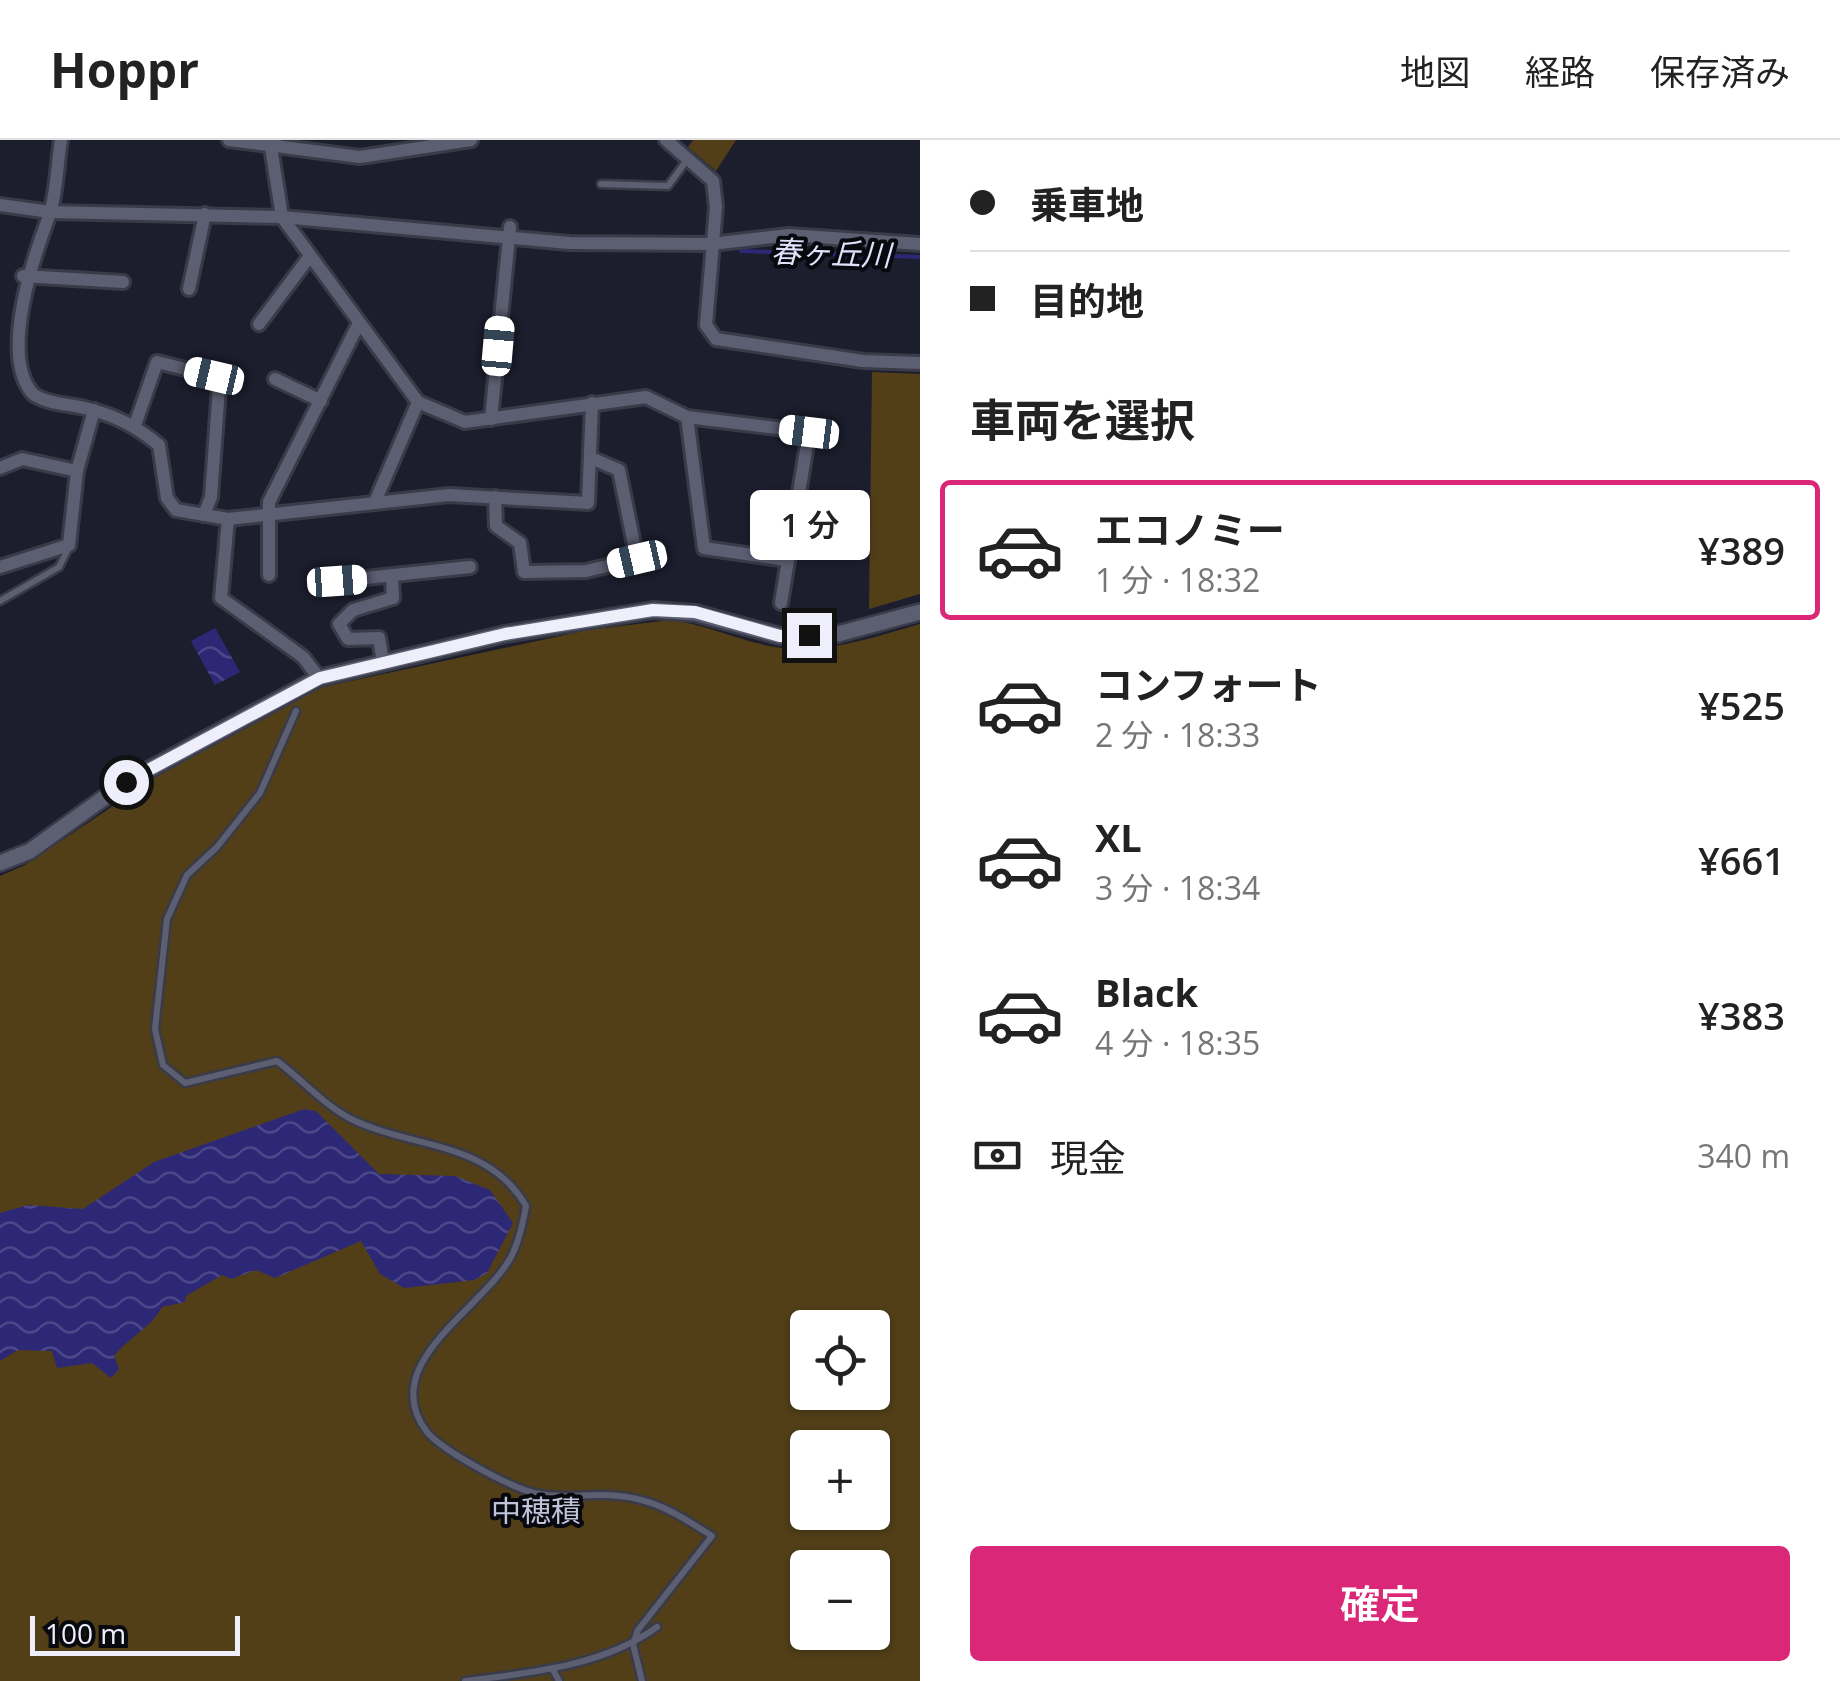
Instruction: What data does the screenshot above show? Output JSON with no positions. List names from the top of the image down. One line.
{"districts":["中穂積"],"water":["春ヶ丘川"],"scale_bar":"100 m","page":{"header":"Hoppr","nav":["地図","経路","保存済み"],"banner":["乗車地","目的地"],"heading":"車両を選択","list":[{"name":"エコノミー","note":"1 分 · 18:32","value":"¥389"},{"name":"コンフォート","note":"2 分 · 18:33","value":"¥525"},{"name":"XL","note":"3 分 · 18:34","value":"¥661"},{"name":"Black","note":"4 分 · 18:35","value":"¥383"}],"bubble":"1 分","pay":["現金","340 m"],"map_buttons":["+","−"],"buttons":"確定","scale":"100 m"}}
